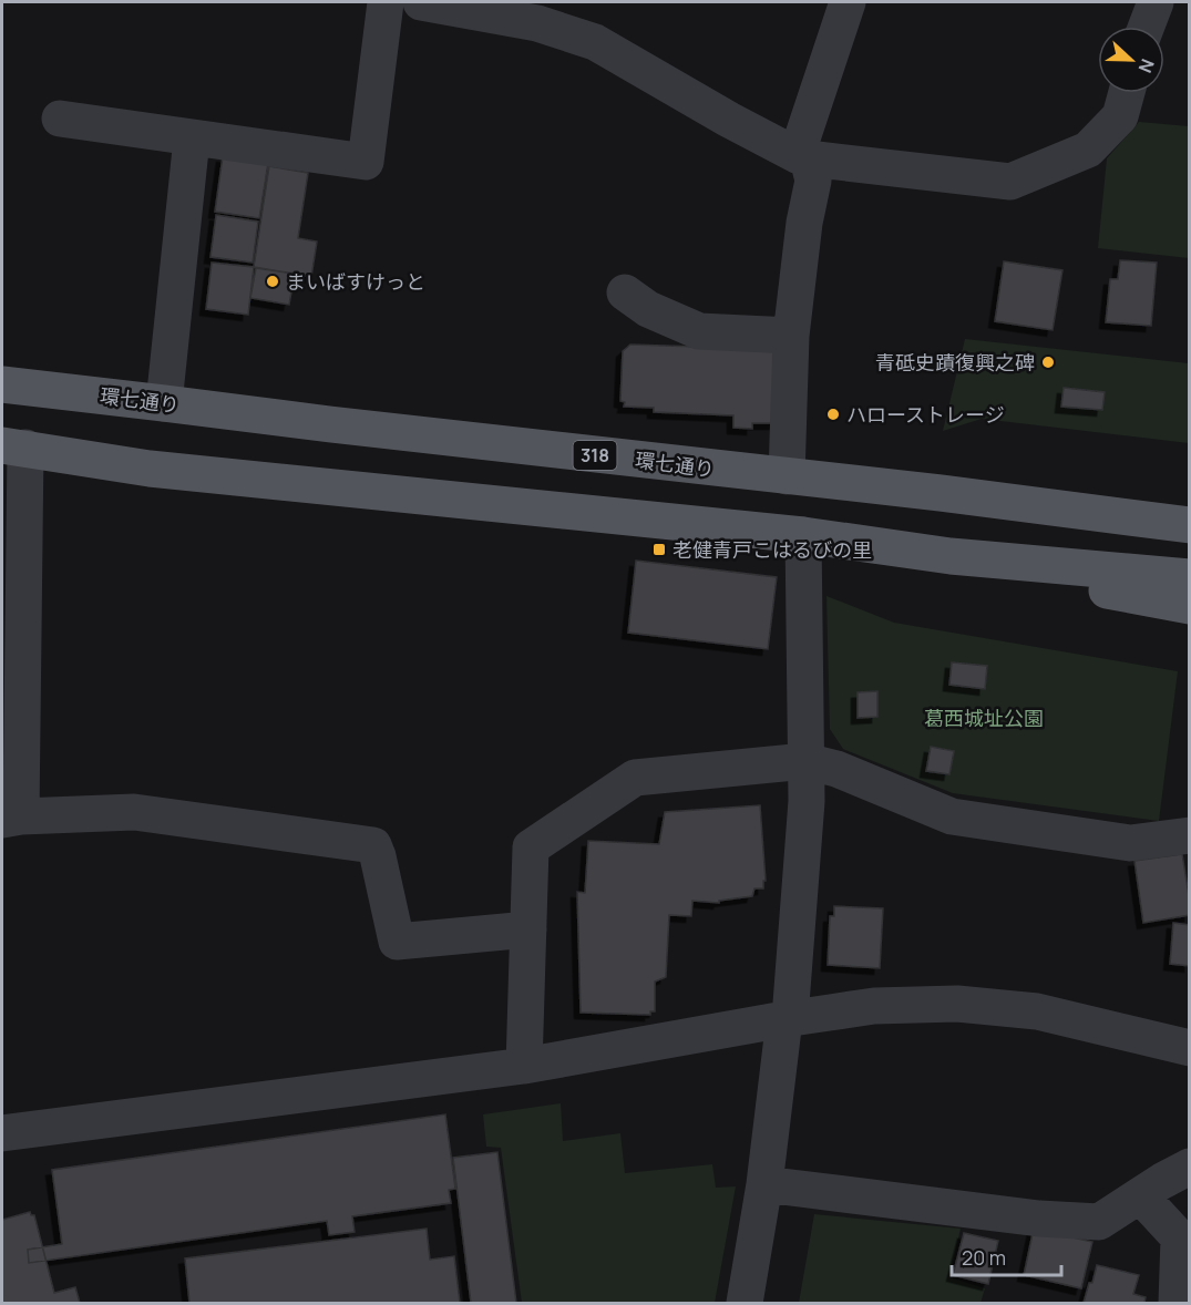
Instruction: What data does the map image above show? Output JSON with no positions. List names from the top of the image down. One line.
{"streets":{"main road":["環七通り","318"]},"parks":["葛西城址公園"],"places":{"other":["まいばすけっと","青砥史蹟復興之碑","ハローストレージ"],"transit":["老健青戸こはるびの里"]},"scale_bar":"20 m","north":"right"}
